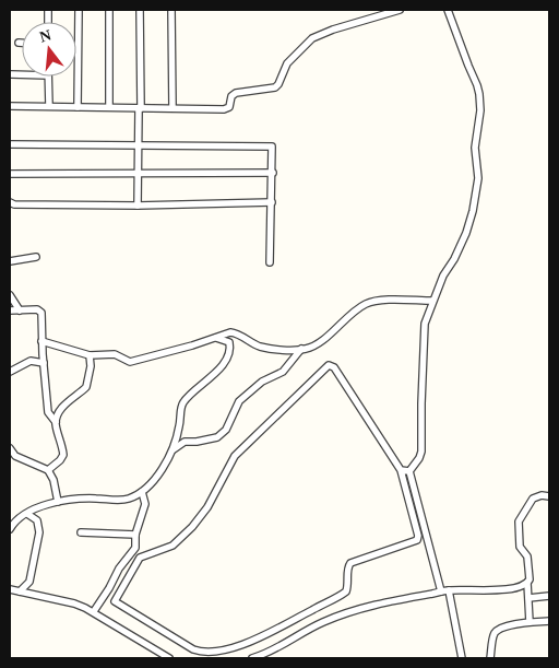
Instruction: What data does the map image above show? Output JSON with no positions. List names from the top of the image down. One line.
{"north":"top"}
